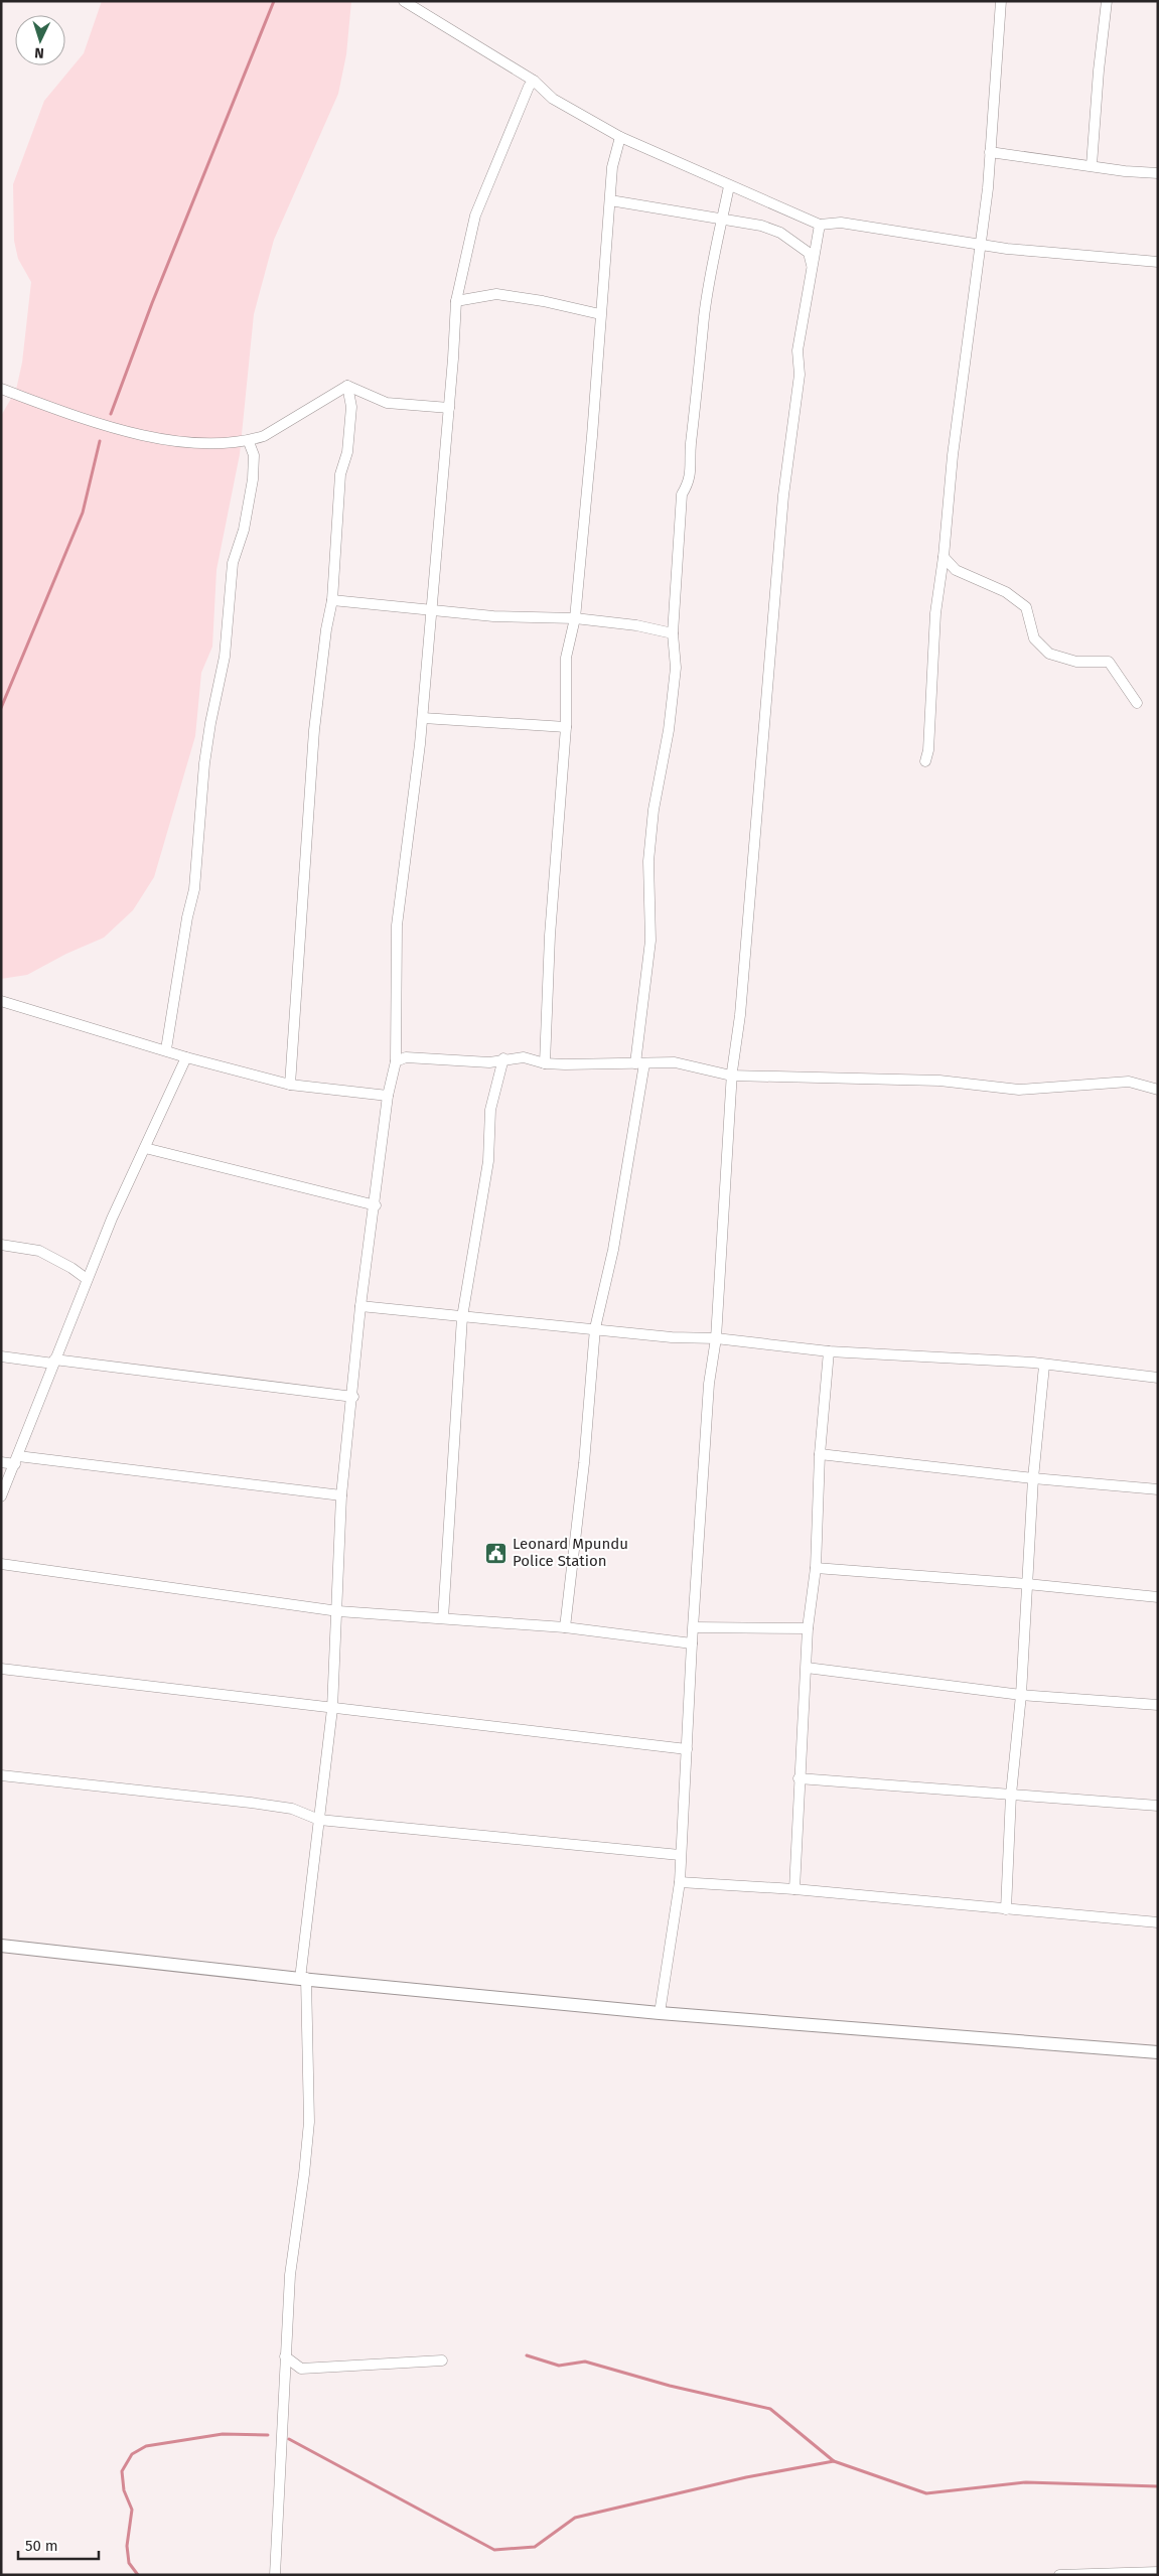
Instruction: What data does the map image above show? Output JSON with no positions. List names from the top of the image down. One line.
{"places":{"public building":["Leonard Mpundu Police Station"]},"scale_bar":"50 m","north":"bottom"}
